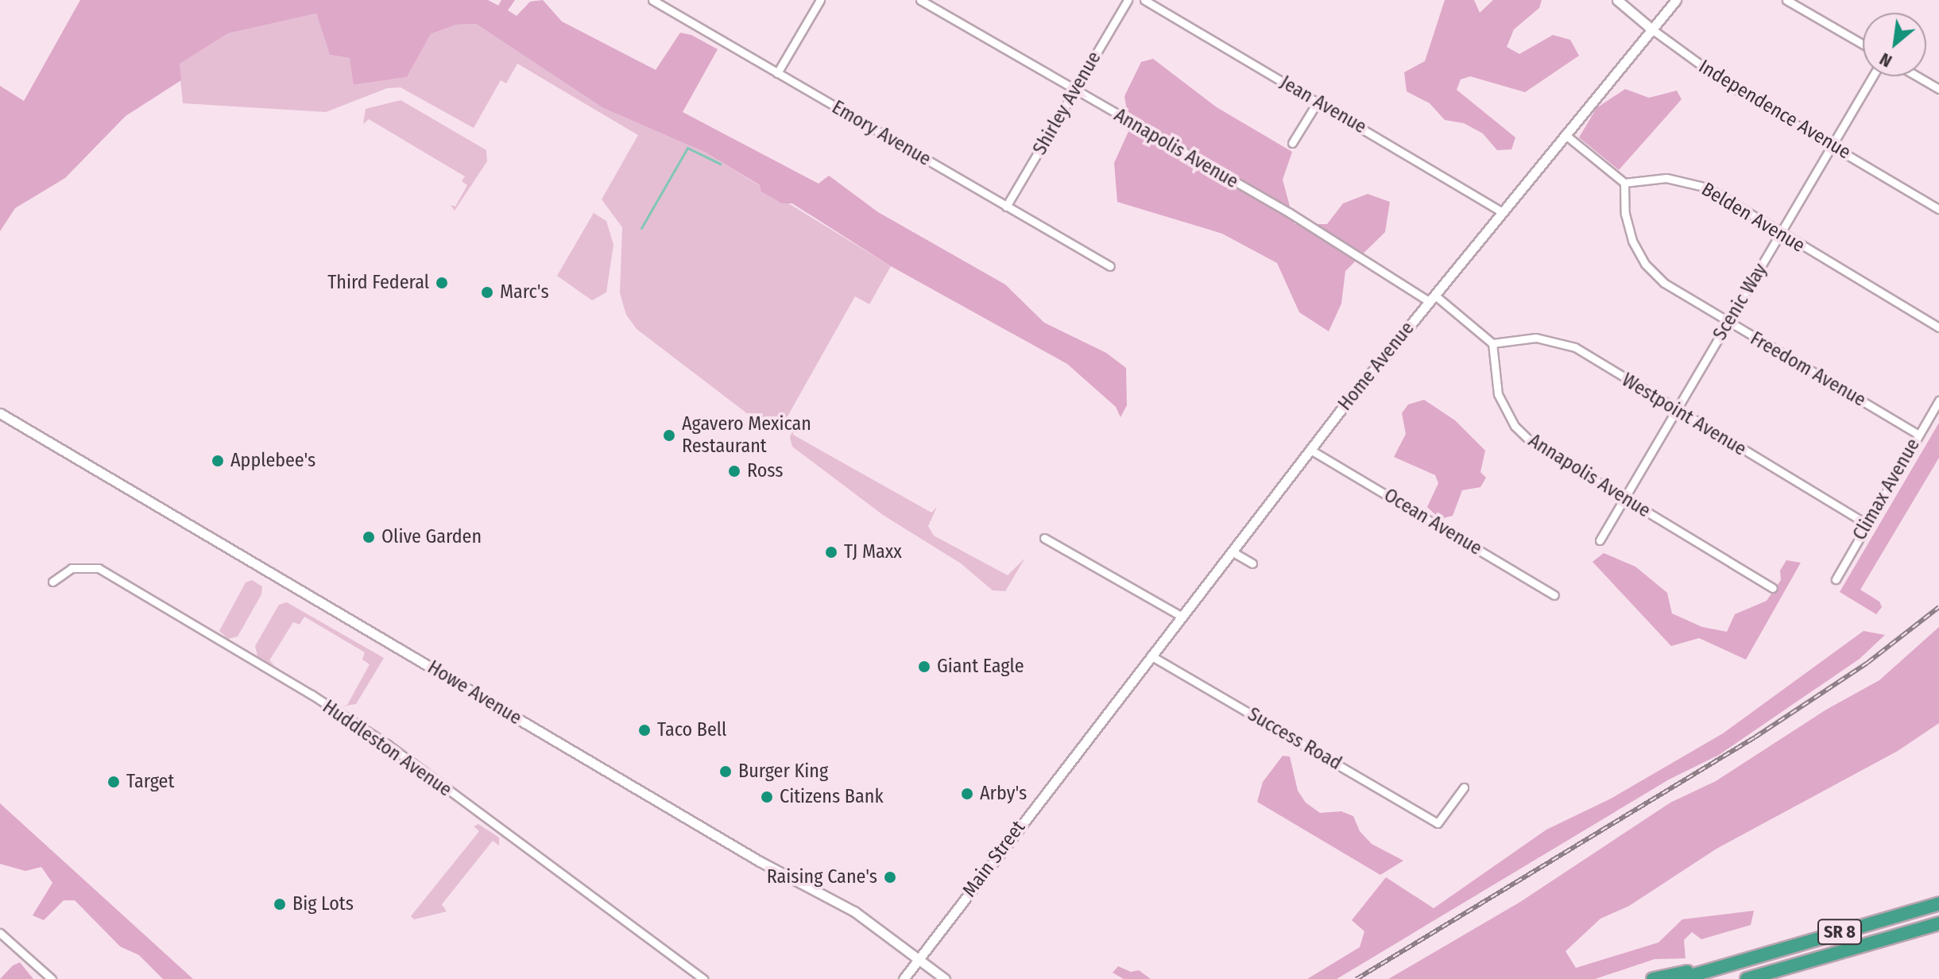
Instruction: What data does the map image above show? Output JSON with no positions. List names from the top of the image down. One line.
{"streets":{"highway":["SR 8"],"street":["Shirley Avenue","Jean Avenue","Independence Avenue","Emory Avenue","Annapolis Avenue","Belden Avenue","Scenic Way","Home Avenue","Freedom Avenue","Westpoint Avenue","Climax Avenue","Ocean Avenue","Howe Avenue","Success Road","Huddleston Avenue","Main Street"]},"crossings":[["Shirley Avenue","Emory Avenue"],["Shirley Avenue","Annapolis Avenue"],["Jean Avenue","Home Avenue"],["Independence Avenue","Scenic Way"],["Independence Avenue","Home Avenue"],["Annapolis Avenue","Scenic Way"],["Annapolis Avenue","Home Avenue"],["Annapolis Avenue","Westpoint Avenue"],["Belden Avenue","Scenic Way"],["Belden Avenue","Freedom Avenue"],["Scenic Way","Freedom Avenue"],["Scenic Way","Westpoint Avenue"],["Home Avenue","Ocean Avenue"],["Home Avenue","Success Road"],["Home Avenue","Main Street"],["Freedom Avenue","Climax Avenue"],["Westpoint Avenue","Climax Avenue"],["Howe Avenue","Main Street"]],"places":["Third Federal","Marc's","Agavero Mexican Restaurant","Applebee's","Ross","Olive Garden","TJ Maxx","Giant Eagle","Taco Bell","Burger King","Target","Arby's","Citizens Bank","Raising Cane's","Big Lots"],"north":"bottom left"}
